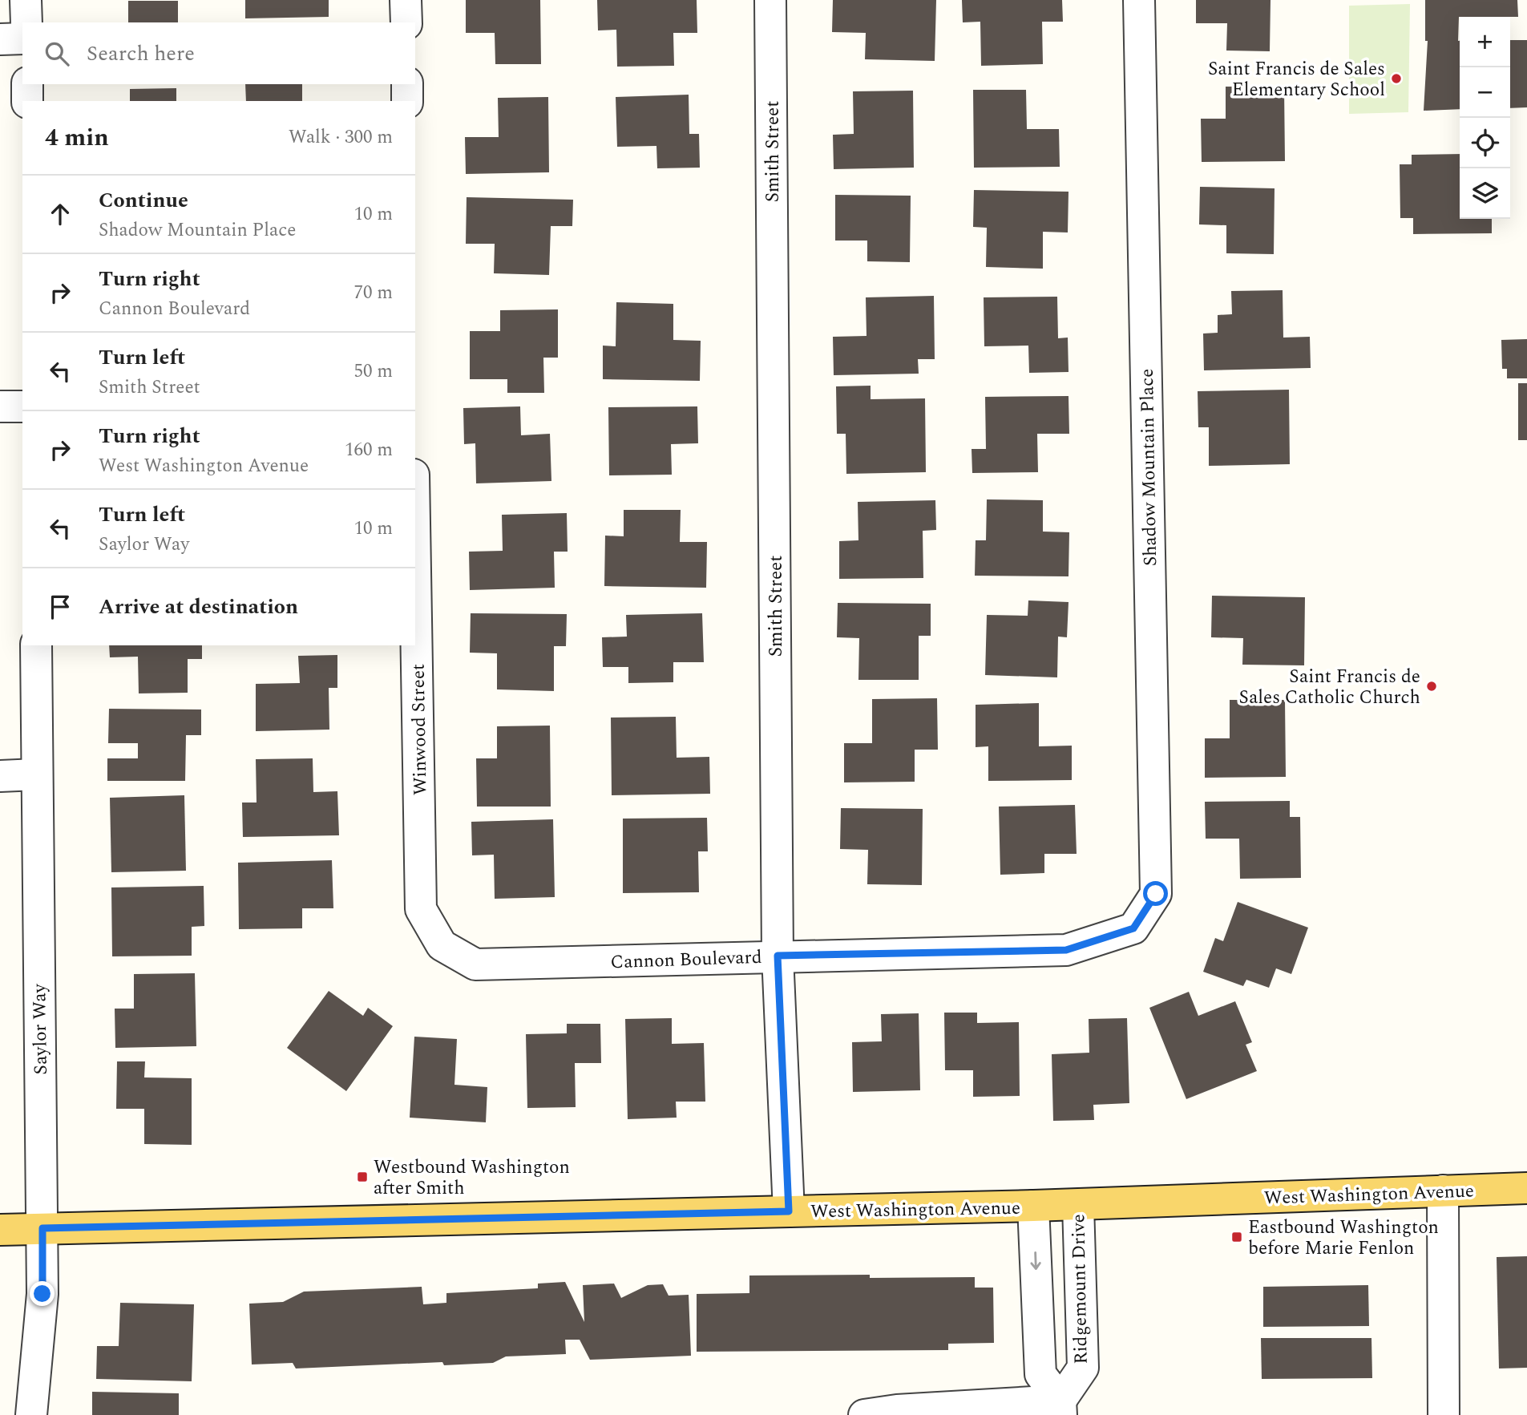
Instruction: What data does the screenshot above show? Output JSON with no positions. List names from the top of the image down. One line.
{"streets":{"main road":["West Washington Avenue"],"street":["Smith Street","Shadow Mountain Place","Winwood Street","Cannon Boulevard","Saylor Way","Ridgemount Drive"]},"crossings":[["Smith Street","Cannon Boulevard"],["Smith Street","West Washington Avenue"],["Shadow Mountain Place","Cannon Boulevard"],["Winwood Street","Cannon Boulevard"],["Saylor Way","West Washington Avenue"],["West Washington Avenue","Ridgemount Drive"]],"places":{"other":["Saint Francis de Sales Elementary School","Saint Francis de Sales Catholic Church"],"transit":["Westbound Washington after Smith","Eastbound Washington before Marie Fenlon"]},"page":{"map_buttons":["+","−"],"search":"Search here","heading":["4 min","Walk · 300 m"],"list":[["Continue","Shadow Mountain Place","10 m"],["Turn right","Cannon Boulevard","70 m"],["Turn left","Smith Street","50 m"],["Turn right","West Washington Avenue","160 m"],["Turn left","Saylor Way","10 m"],"Arrive at destination"]}}
